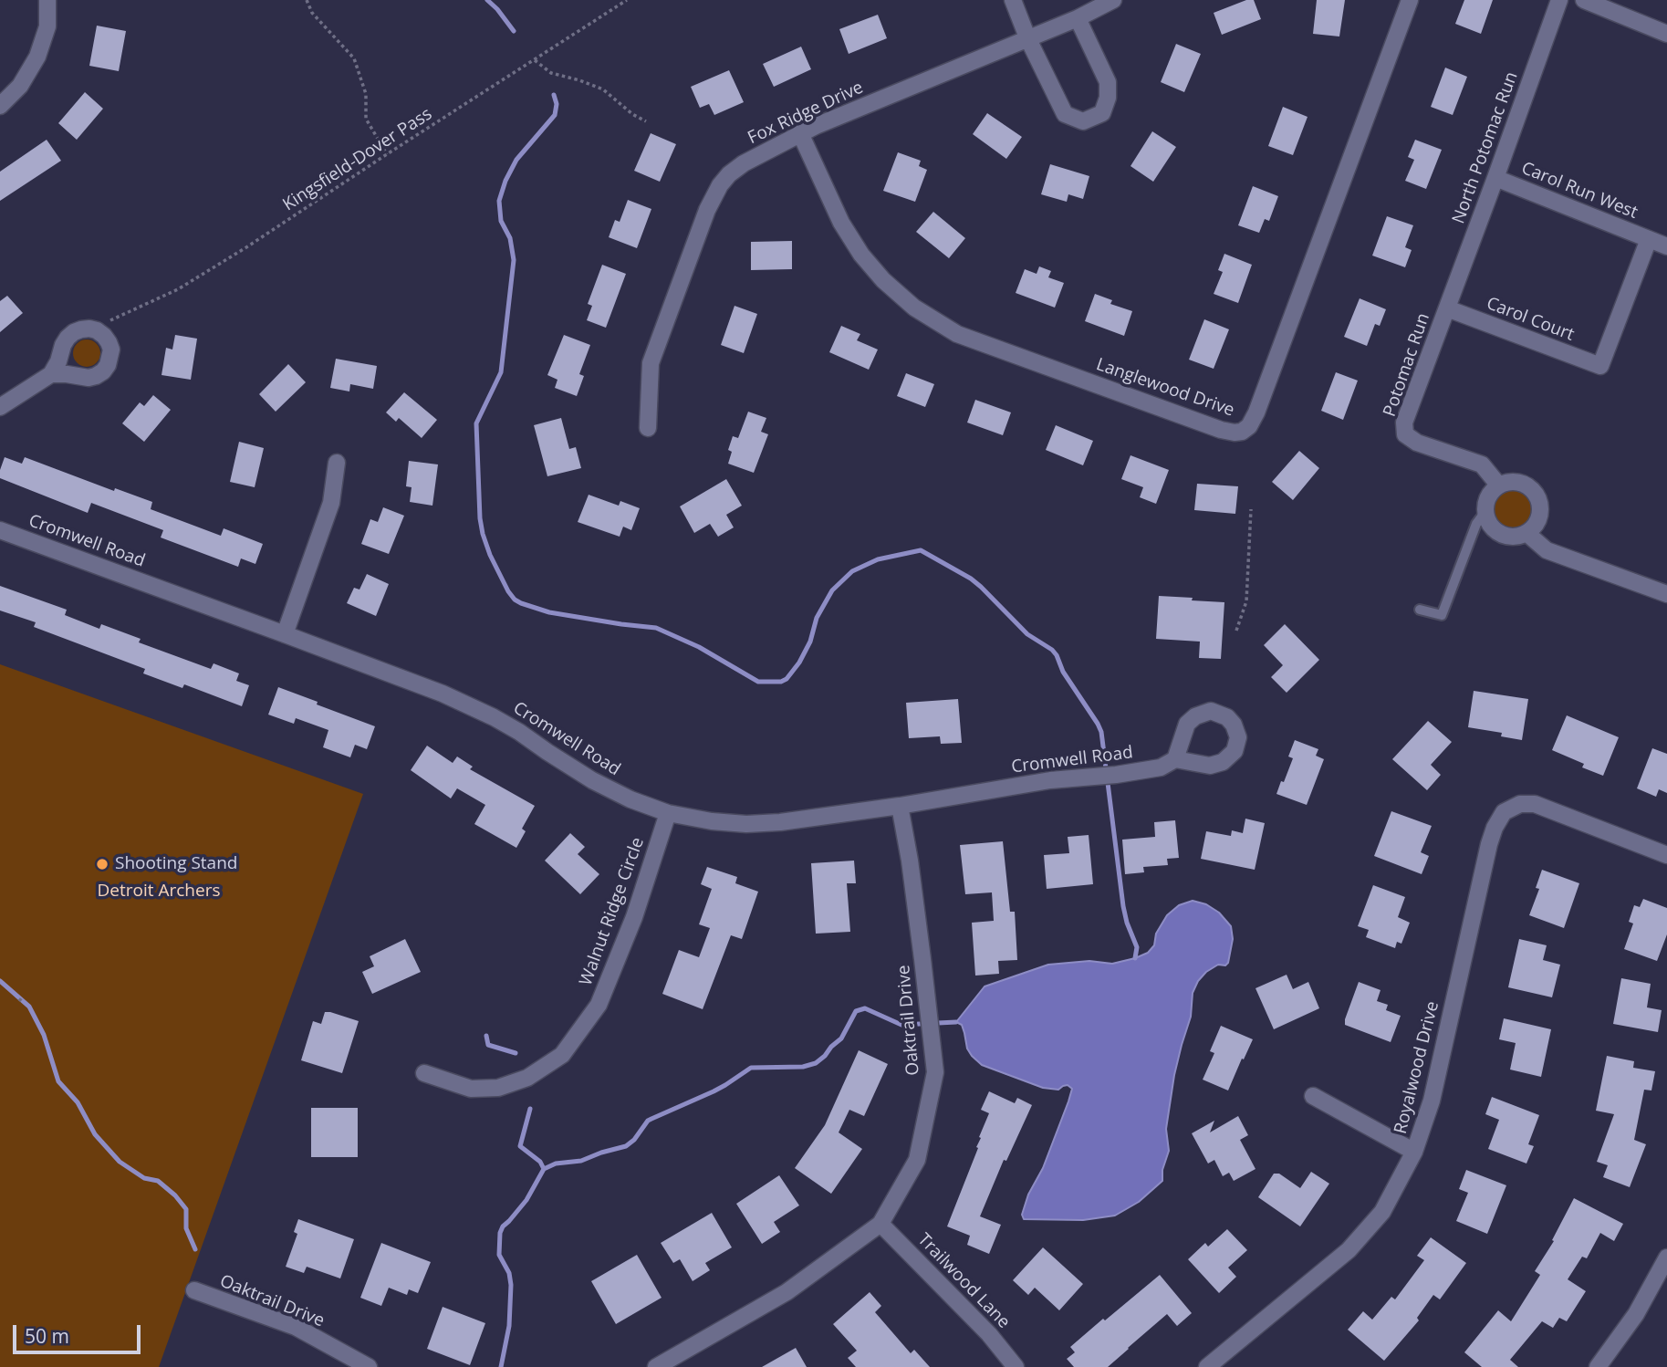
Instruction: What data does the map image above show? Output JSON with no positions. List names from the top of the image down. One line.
{"streets":{"street":["Fox Ridge Drive","North Potomac Run","Carol Run West","Carol Court","Potomac Run","Langlewood Drive","Cromwell Road","Walnut Ridge Circle","Oaktrail Drive","Royalwood Drive","Trailwood Lane"],"path":["Kingsfield-Dover Pass"]},"crossings":[["Fox Ridge Drive","Langlewood Drive"],["North Potomac Run","Carol Run West"],["North Potomac Run","Carol Court"],["North Potomac Run","Potomac Run"],["Carol Run West","Carol Court"],["Carol Court","Potomac Run"],["Cromwell Road","Walnut Ridge Circle"],["Cromwell Road","Oaktrail Drive"],["Oaktrail Drive","Trailwood Lane"]],"parks":["Detroit Archers"],"places":["Shooting Stand"],"scale_bar":"50 m"}
